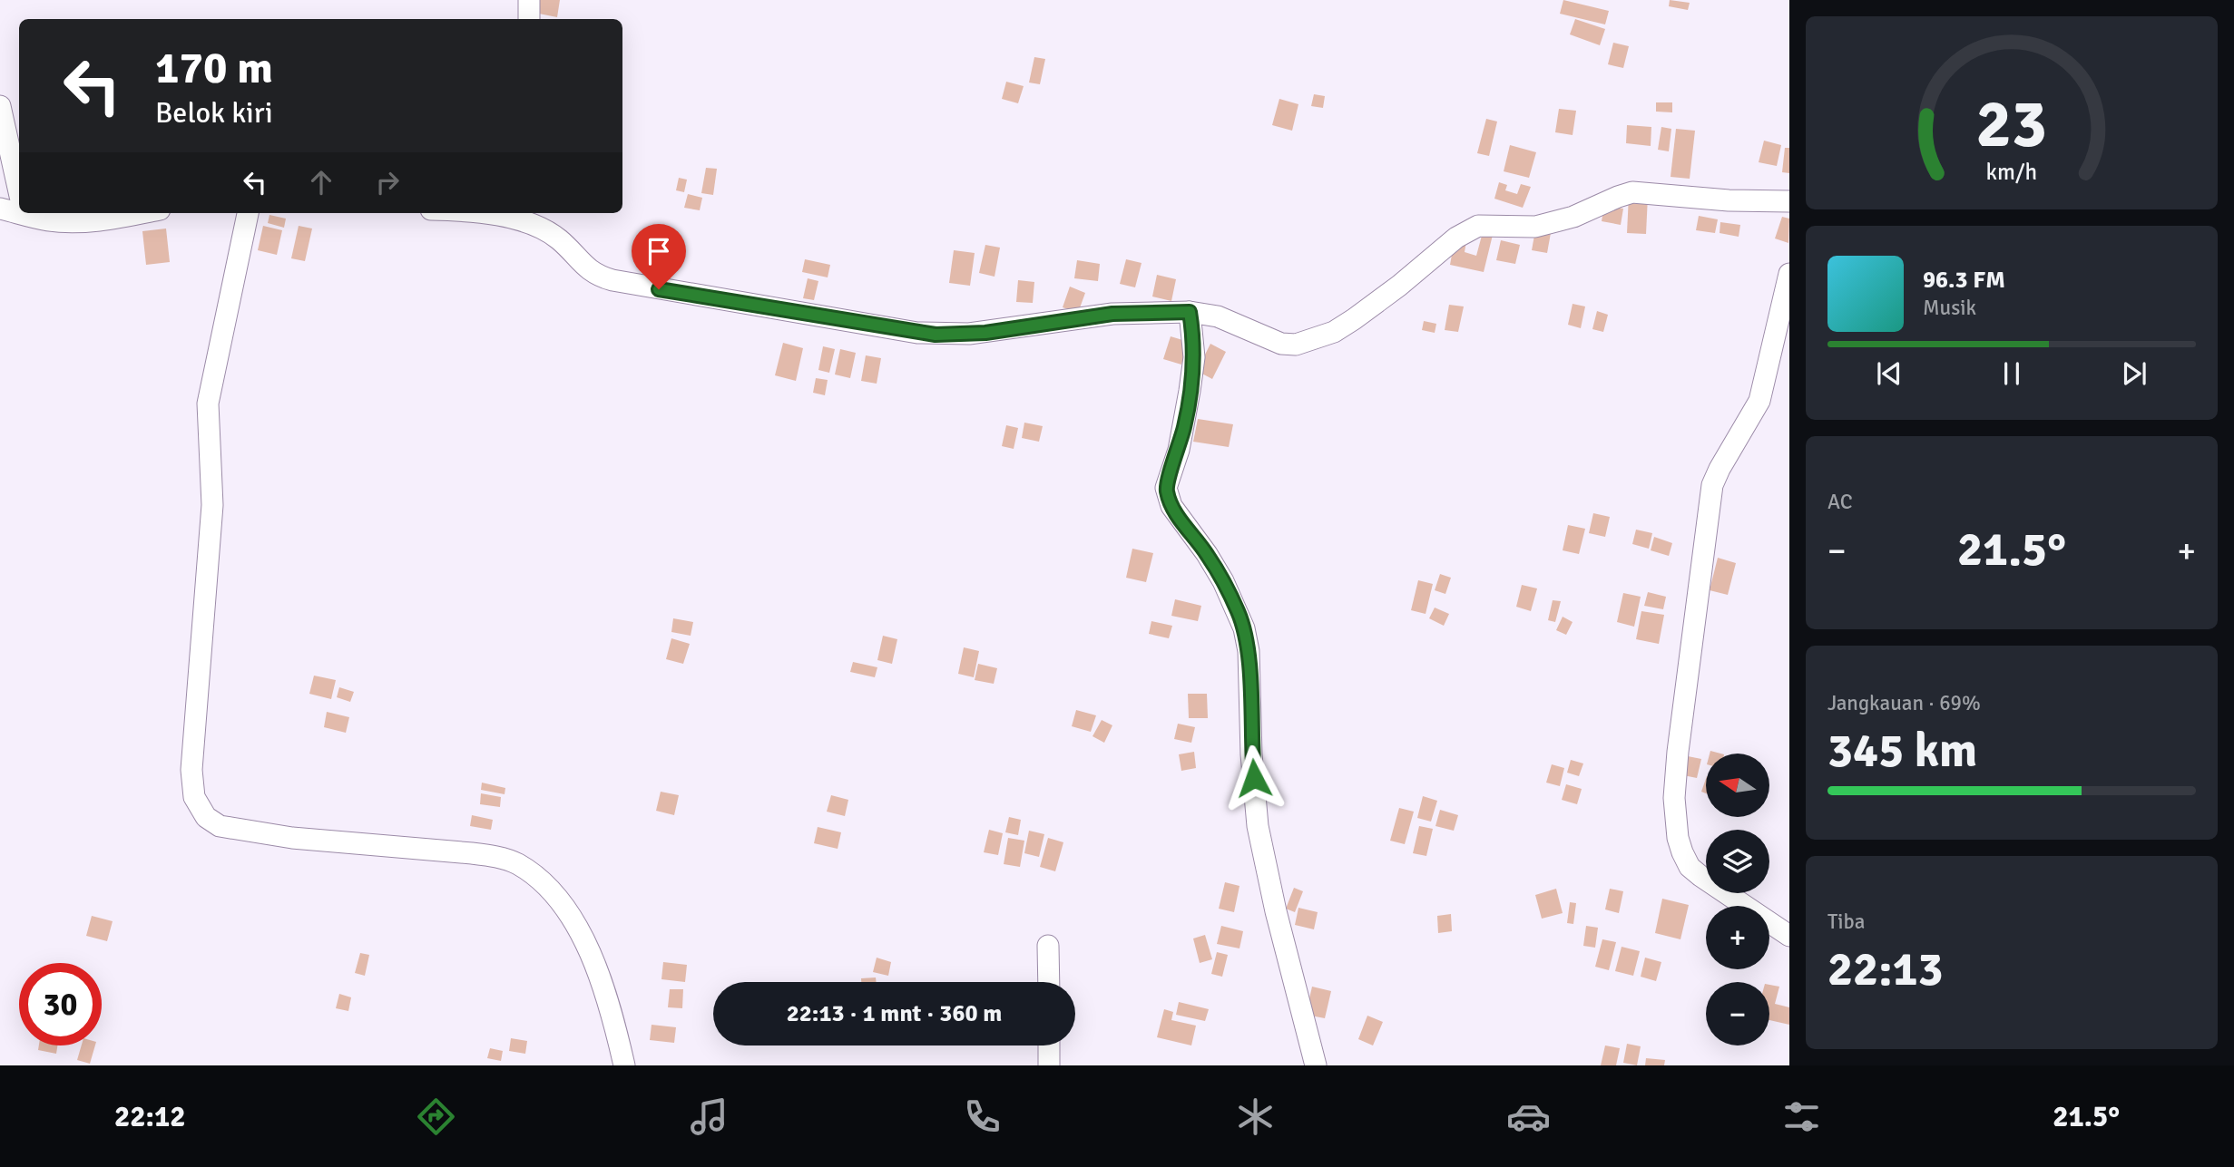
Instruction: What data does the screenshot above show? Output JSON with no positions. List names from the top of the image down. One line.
{"north":"left","page":{"turn":["170 m","Belok kiri"],"song":["96.3 FM","Musik"],"tile":["AC",["Jangkauan · 69%","345 km"],["Tiba","22:13"]],"heat":["−","21.5°","+"],"map_buttons":["+","−"],"limit":"30","trip":"22:13 · 1 mnt · 360 m","tabs":["22:12","21.5°"],"gauge":["23","km/h"]}}
